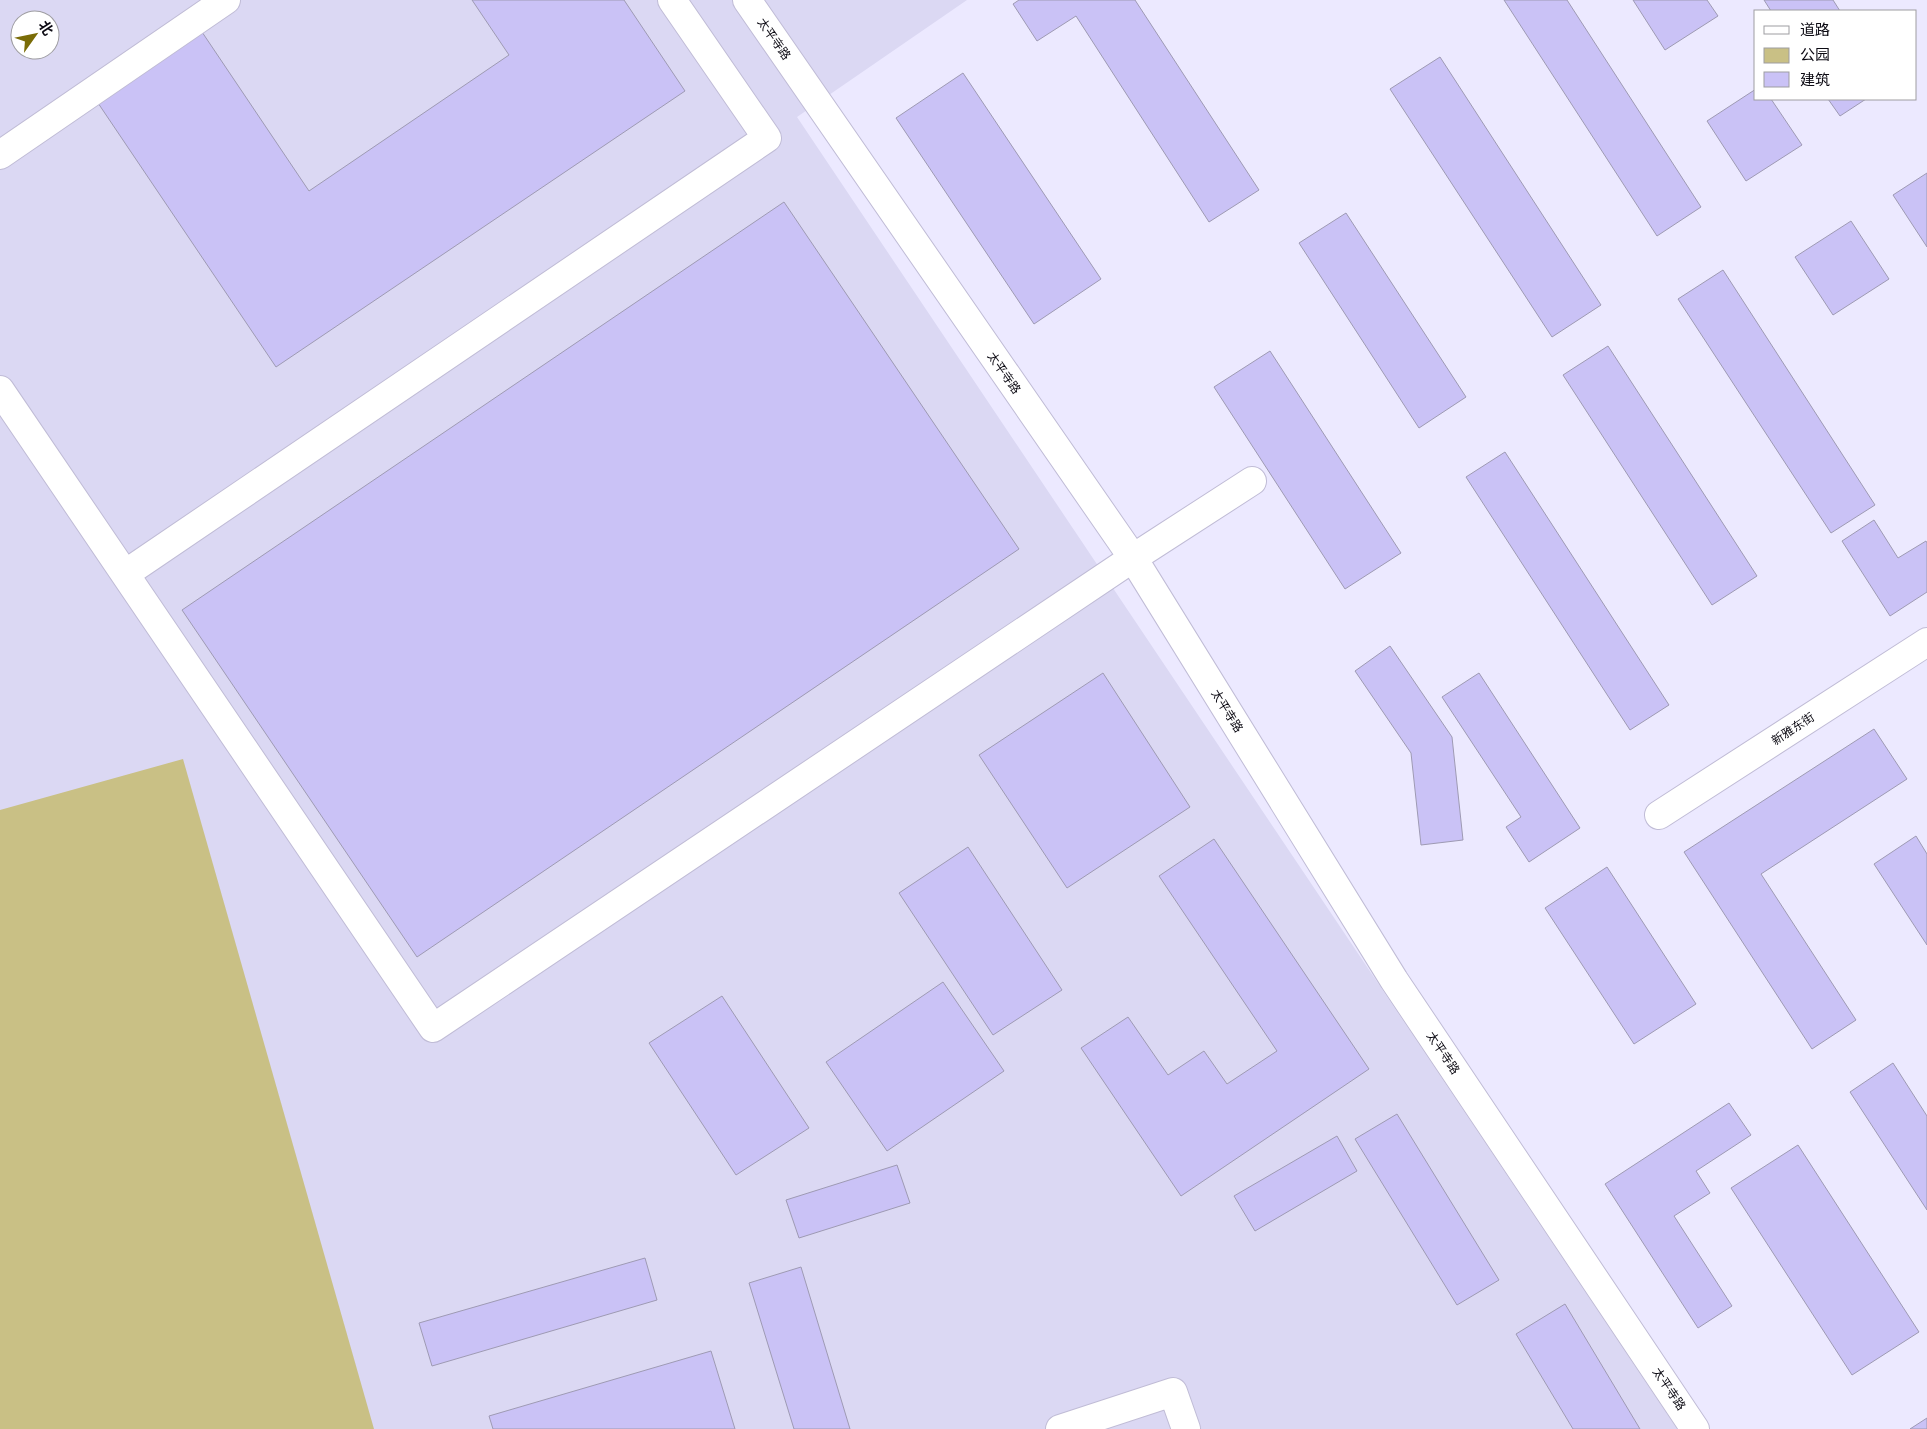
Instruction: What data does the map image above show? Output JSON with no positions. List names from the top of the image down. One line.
{"streets":{"street":["太平寺路","新雅东街"]},"legend":["道路","公园","建筑"],"north":"top right"}
